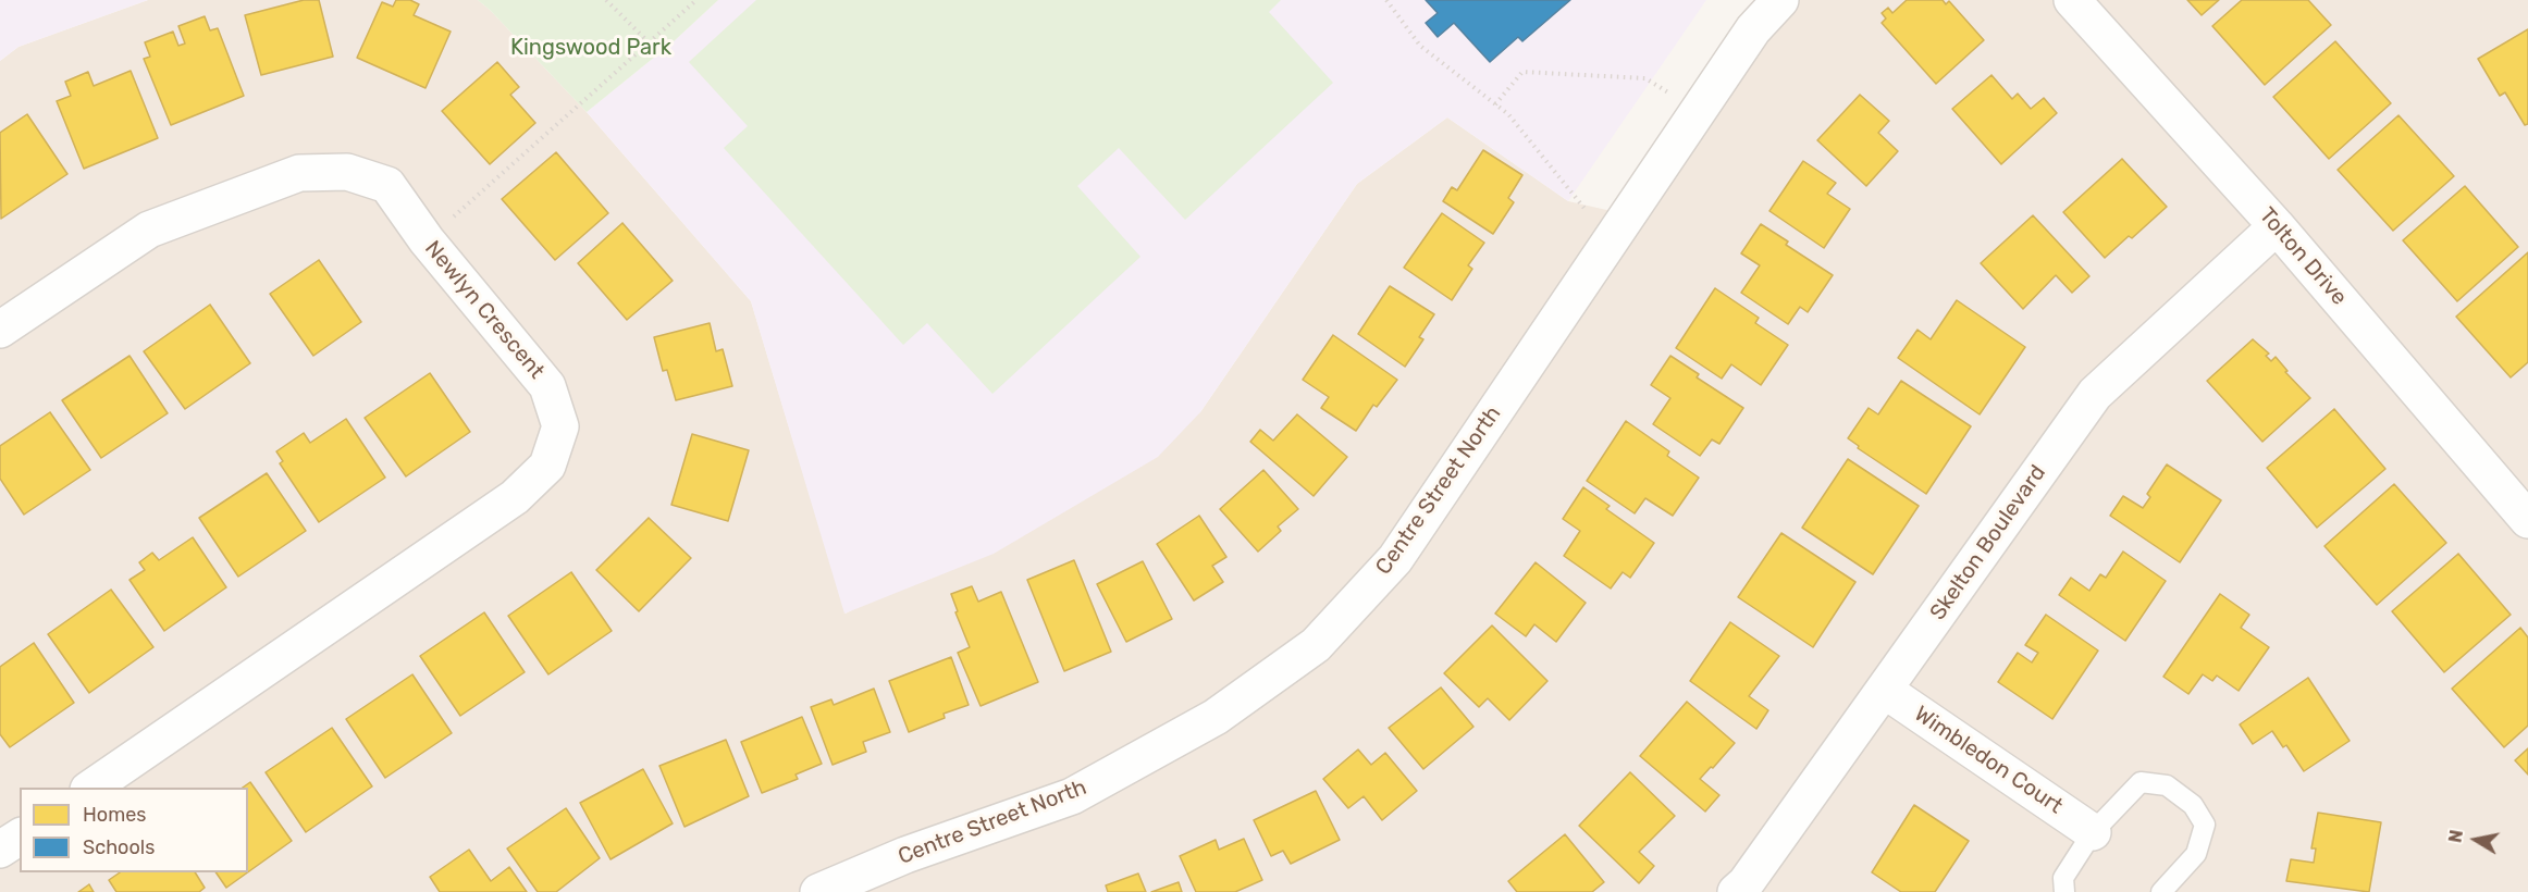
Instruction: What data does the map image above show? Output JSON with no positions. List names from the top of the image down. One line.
{"streets":{"street":["Tolton Drive","Newlyn Crescent","Centre Street North","Skelton Boulevard","Wimbledon Court"]},"crossings":[["Tolton Drive","Skelton Boulevard"],["Skelton Boulevard","Wimbledon Court"]],"parks":["Kingswood Park"],"legend":["Homes","Schools"],"north":"left"}
